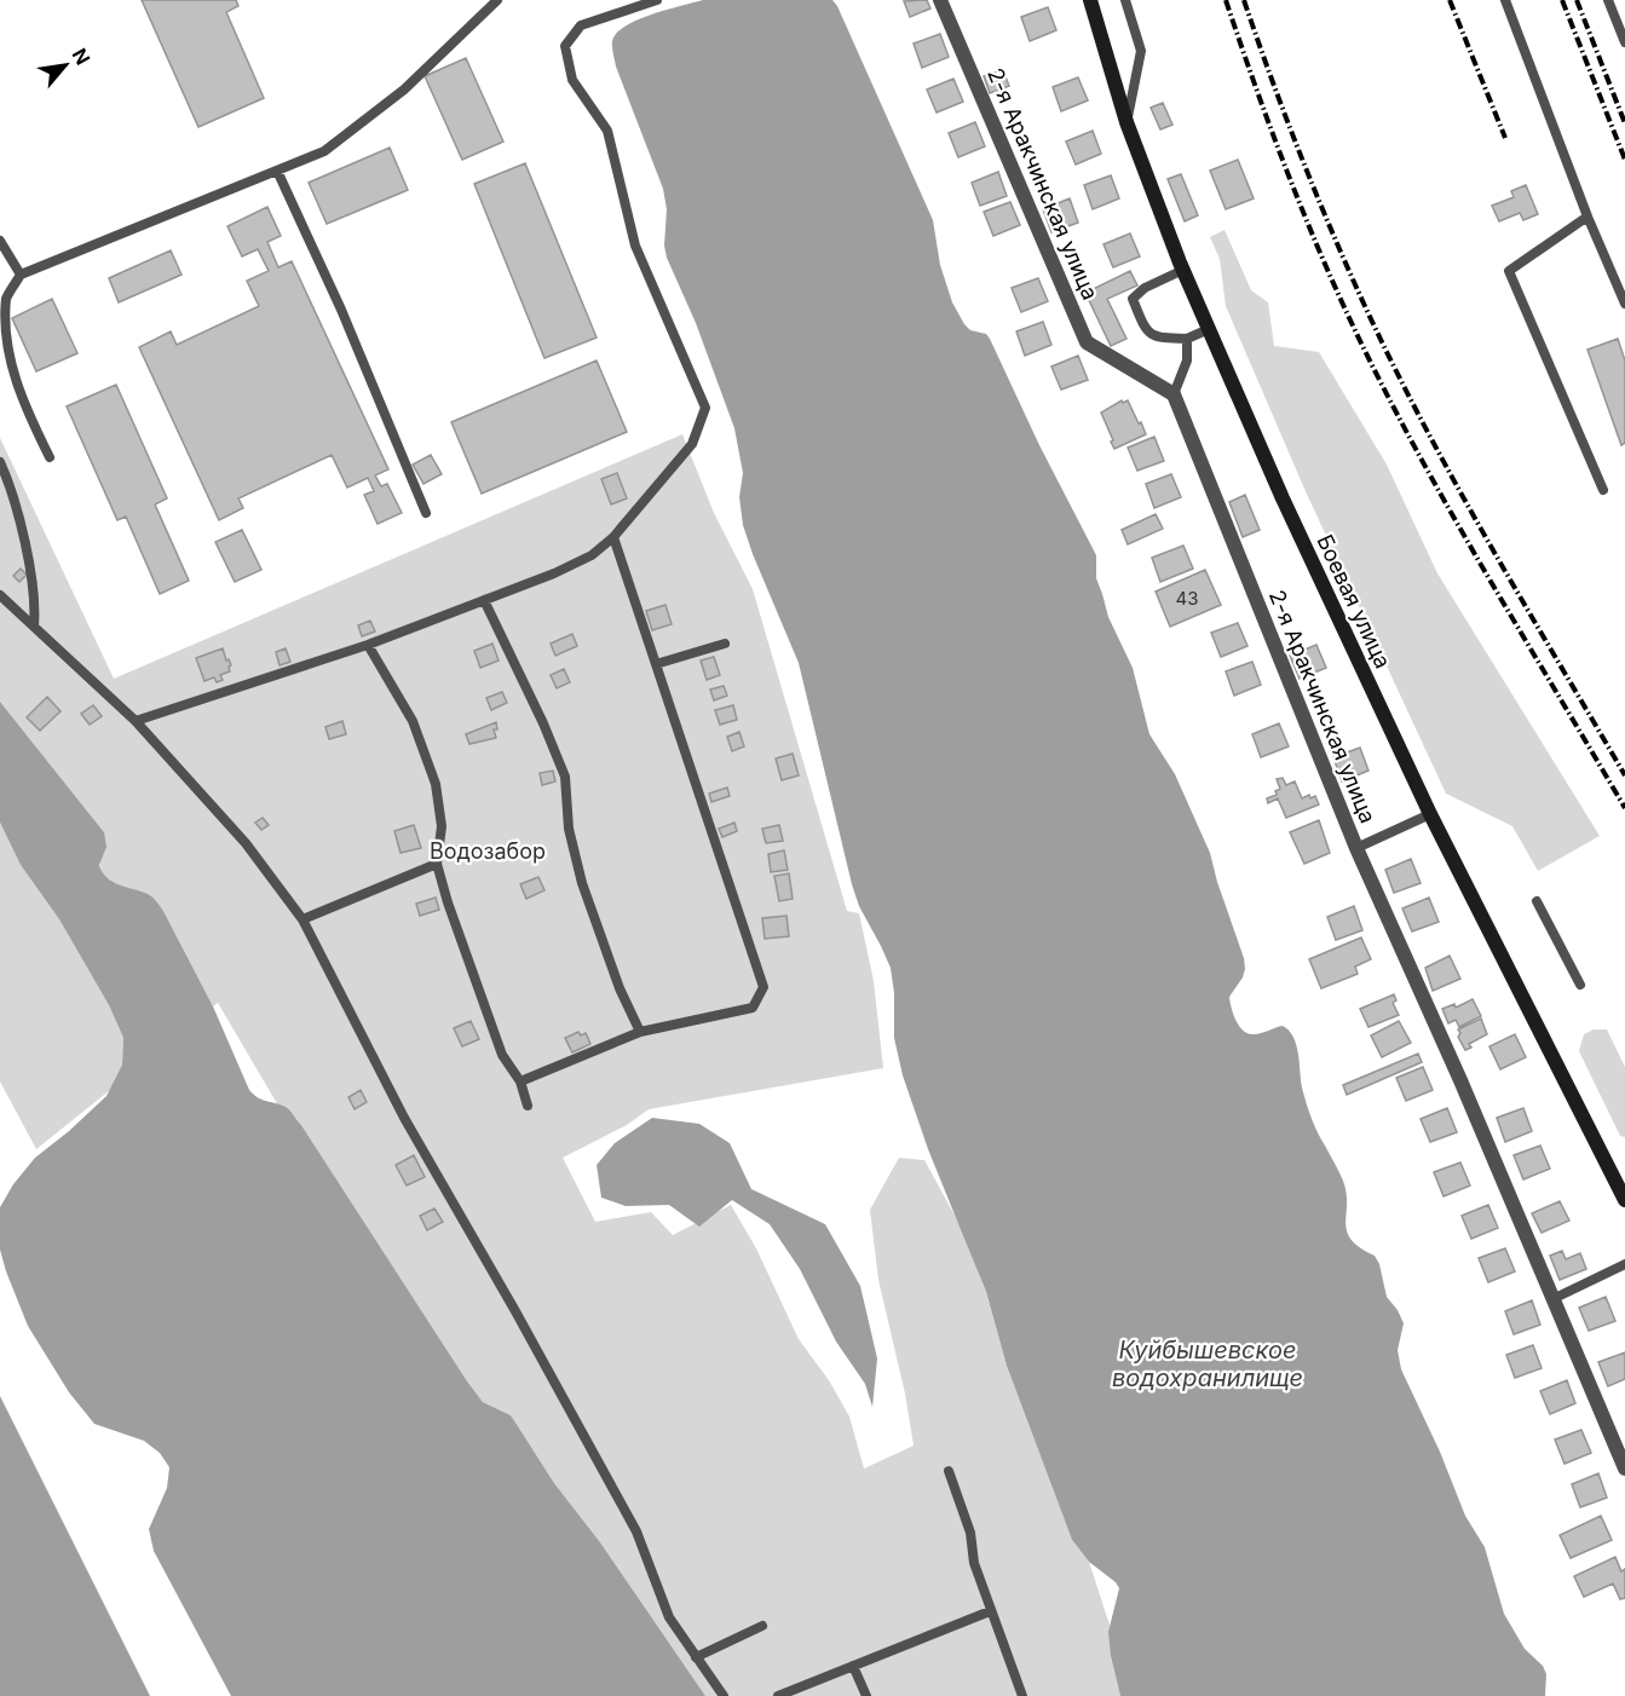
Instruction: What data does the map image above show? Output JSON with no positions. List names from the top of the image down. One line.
{"streets":{"main road":["Боевая улица"],"street":["2-я Аракчинская улица"]},"water":["Куйбышевское водохранилище"],"parks":["Водозабор"],"house_numbers":["43"],"north":"top right"}
